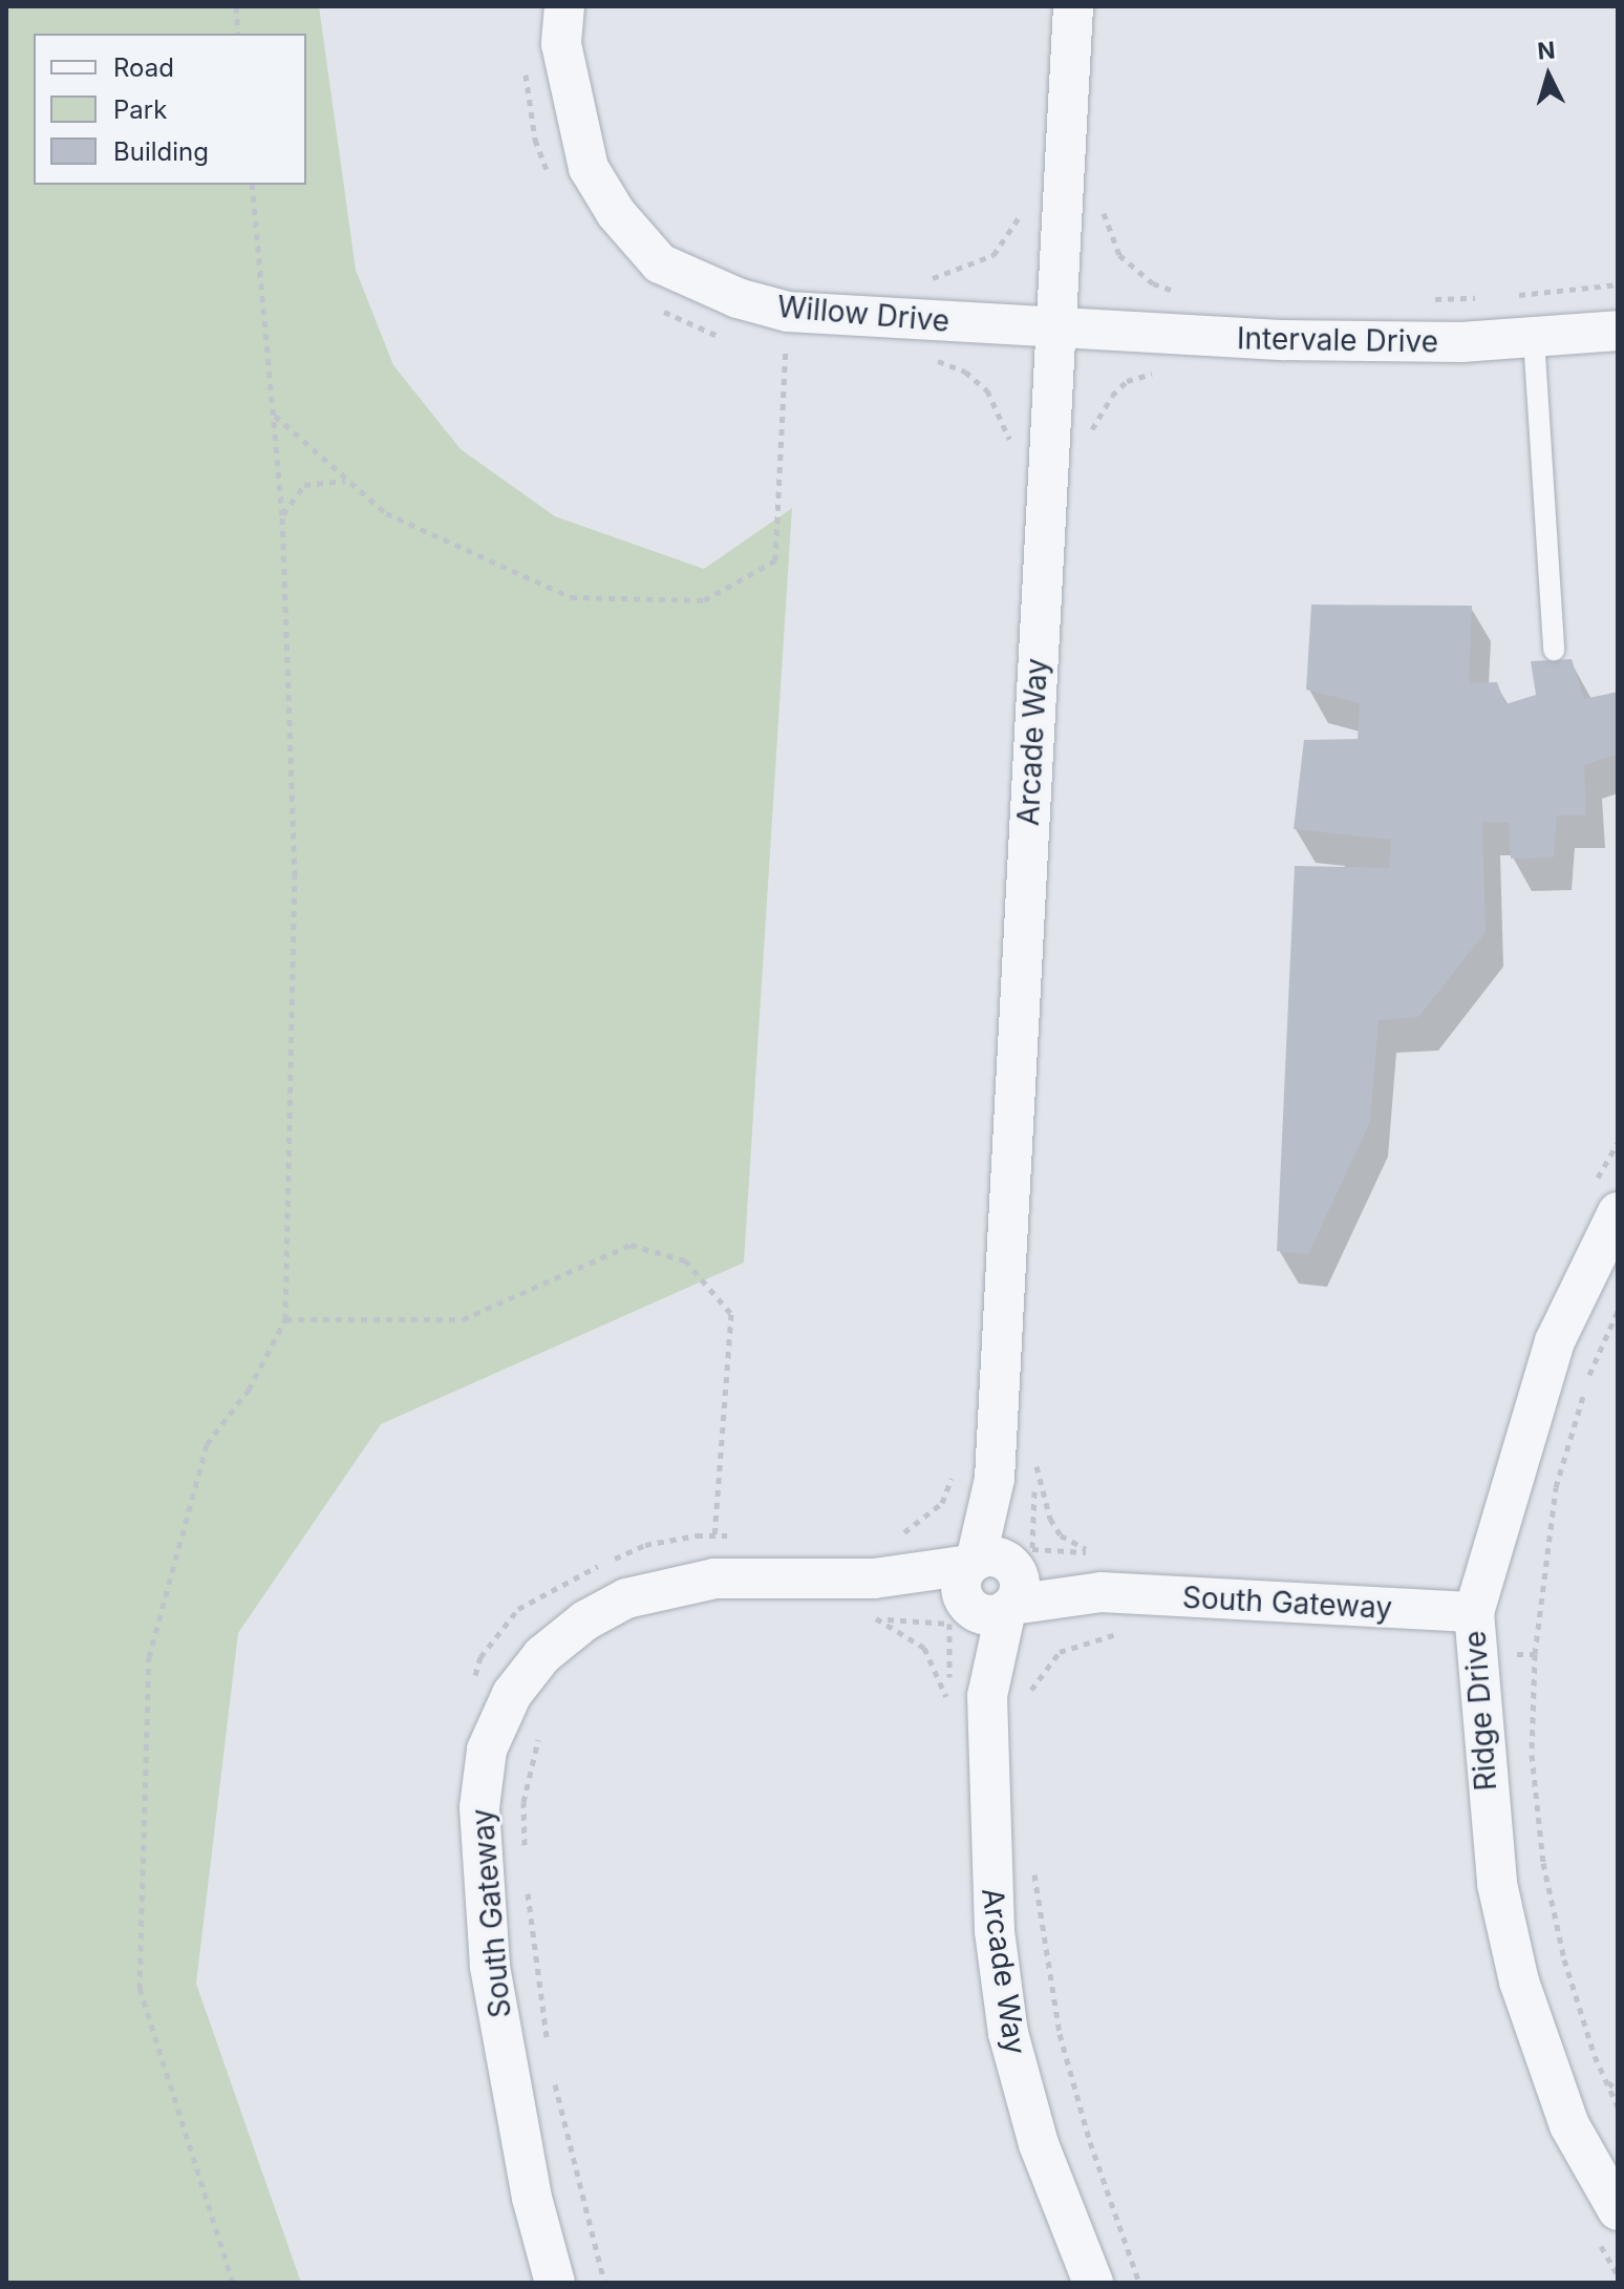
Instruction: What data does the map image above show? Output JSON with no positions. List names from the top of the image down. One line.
{"streets":{"street":["Willow Drive","Intervale Drive","Arcade Way","South Gateway","Ridge Drive"]},"crossings":[["Willow Drive","Intervale Drive"],["Willow Drive","Arcade Way"],["Intervale Drive","Arcade Way"],["Arcade Way","South Gateway"],["South Gateway","Ridge Drive"]],"legend":["Road","Park","Building"],"north":"top"}
